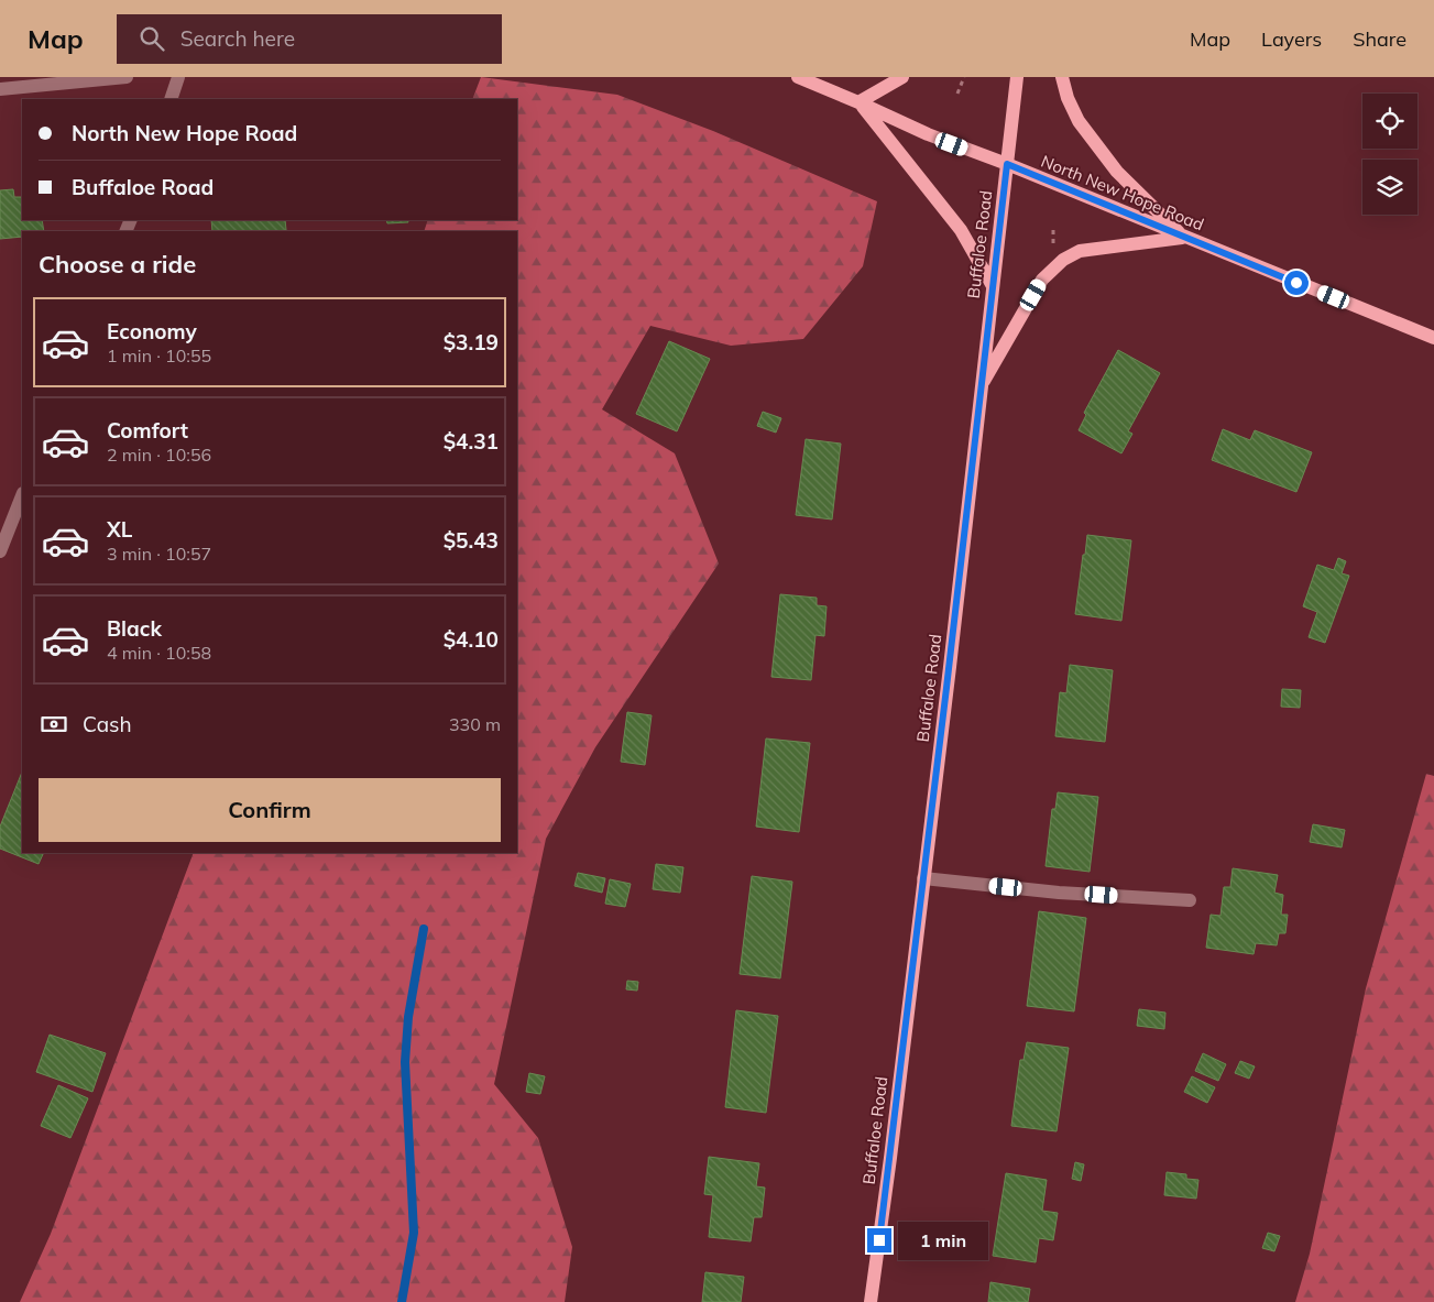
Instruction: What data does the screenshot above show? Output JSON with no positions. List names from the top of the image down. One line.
{"streets":{"main road":["North New Hope Road","Buffaloe Road"]},"crossings":[["North New Hope Road","Buffaloe Road"]],"page":{"header":"Map","search":"Search here","nav":["Map","Layers","Share"],"banner":["North New Hope Road","Buffaloe Road"],"heading":"Choose a ride","list":[{"name":"Economy","note":"1 min · 10:55","value":"$3.19"},{"name":"Comfort","note":"2 min · 10:56","value":"$4.31"},{"name":"XL","note":"3 min · 10:57","value":"$5.43"},{"name":"Black","note":"4 min · 10:58","value":"$4.10"}],"pay":["Cash","330 m"],"buttons":"Confirm","bubble":"1 min"}}
